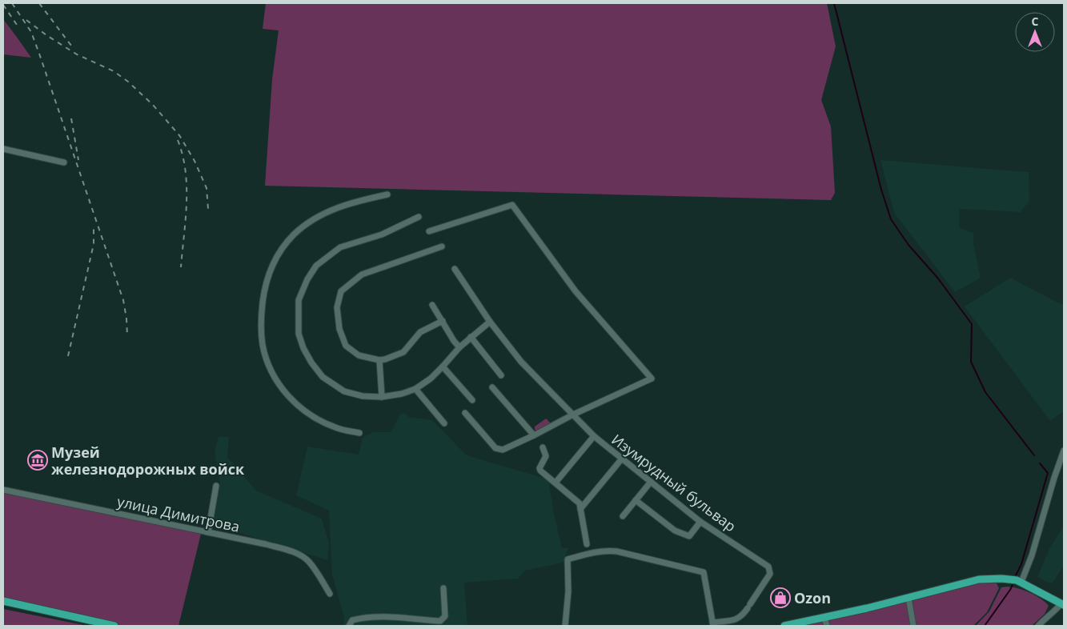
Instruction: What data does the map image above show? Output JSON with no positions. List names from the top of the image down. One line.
{"streets":{"street":["Изумрудный бульвар","улица Димитрова"]},"places":{"museum":["Музей железнодорожных войск"],"shop":["Ozon"]},"north":"top"}
